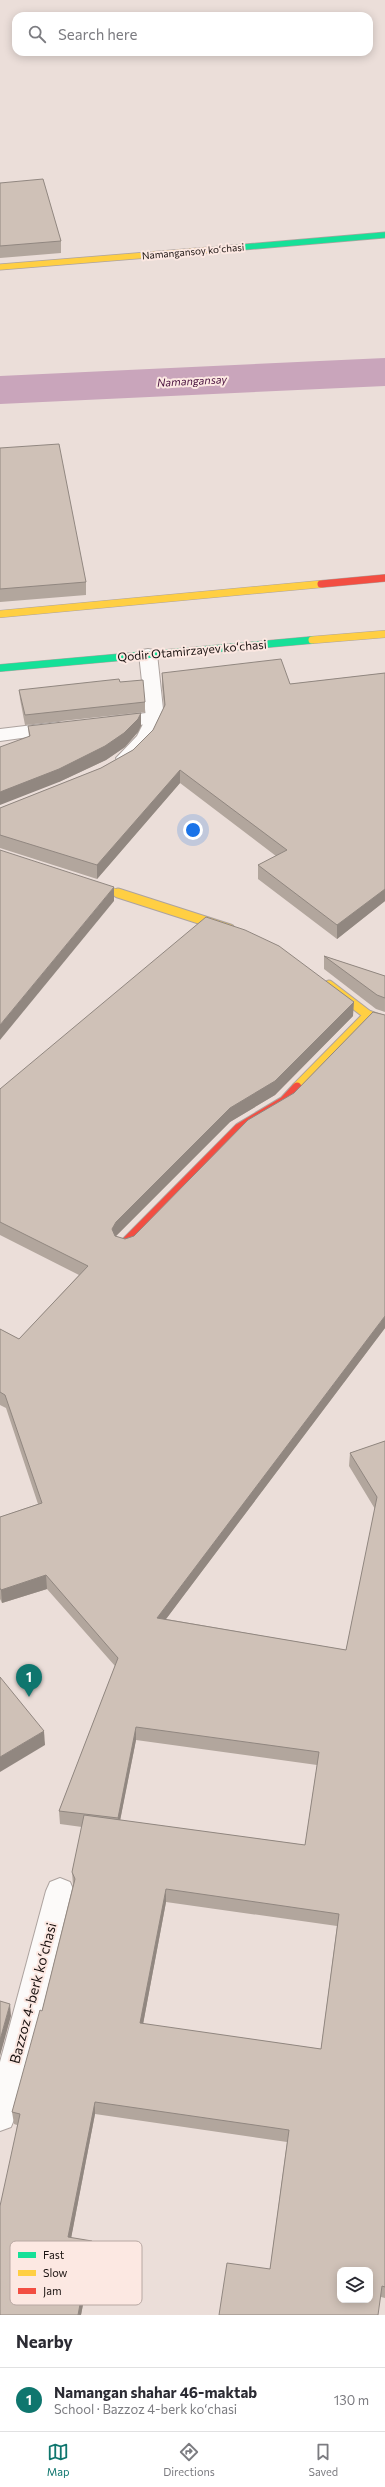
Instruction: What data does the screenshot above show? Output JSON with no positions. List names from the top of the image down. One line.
{"streets":{"street":["Namangansoy koʻchasi","Qodir Otamirzayev koʻchasi","Bazzoz 4-berk koʻchasi"]},"water":["Namangansay"],"legend":["Fast","Slow","Jam"],"page":{"search":"Search here","pins":"1","heading":"Nearby","list":[{"mark":"1","name":"Namangan shahar 46-maktab","note":"School · Bazzoz 4-berk koʻchasi","value":"130 m"}],"nav":["Map","Directions","Saved"]}}
